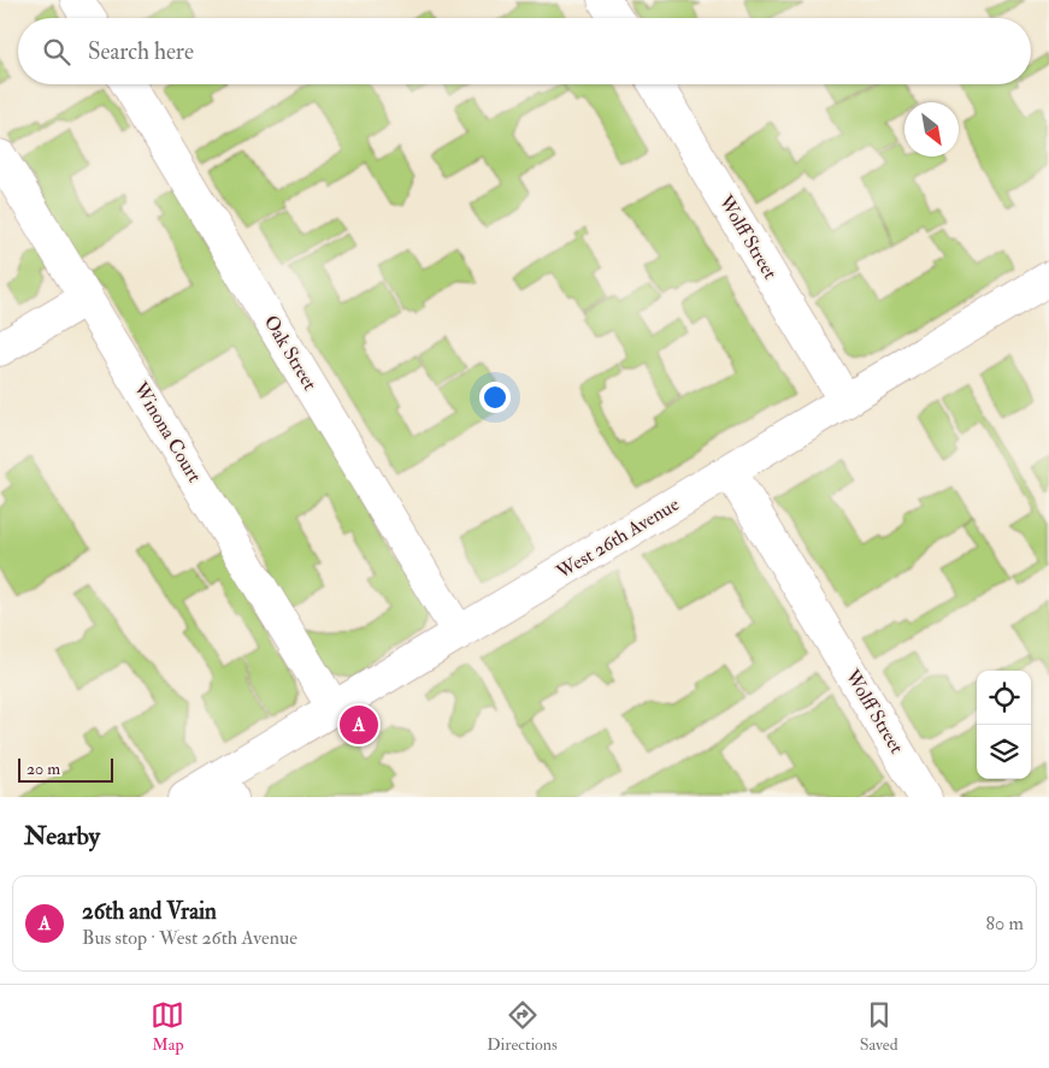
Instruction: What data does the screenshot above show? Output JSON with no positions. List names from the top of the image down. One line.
{"streets":{"street":["Wolff Street","Oak Street","Winona Court","West 26th Avenue"]},"crossings":[["Wolff Street","West 26th Avenue"],["Oak Street","West 26th Avenue"],["Winona Court","West 26th Avenue"]],"scale_bar":"20 m","north":"bottom right","page":{"search":"Search here","pins":"A","scale":"20 m","heading":"Nearby","list":[{"mark":"A","name":"26th and Vrain","note":"Bus stop · West 26th Avenue","value":"80 m"}],"nav":["Map","Directions","Saved"]}}
